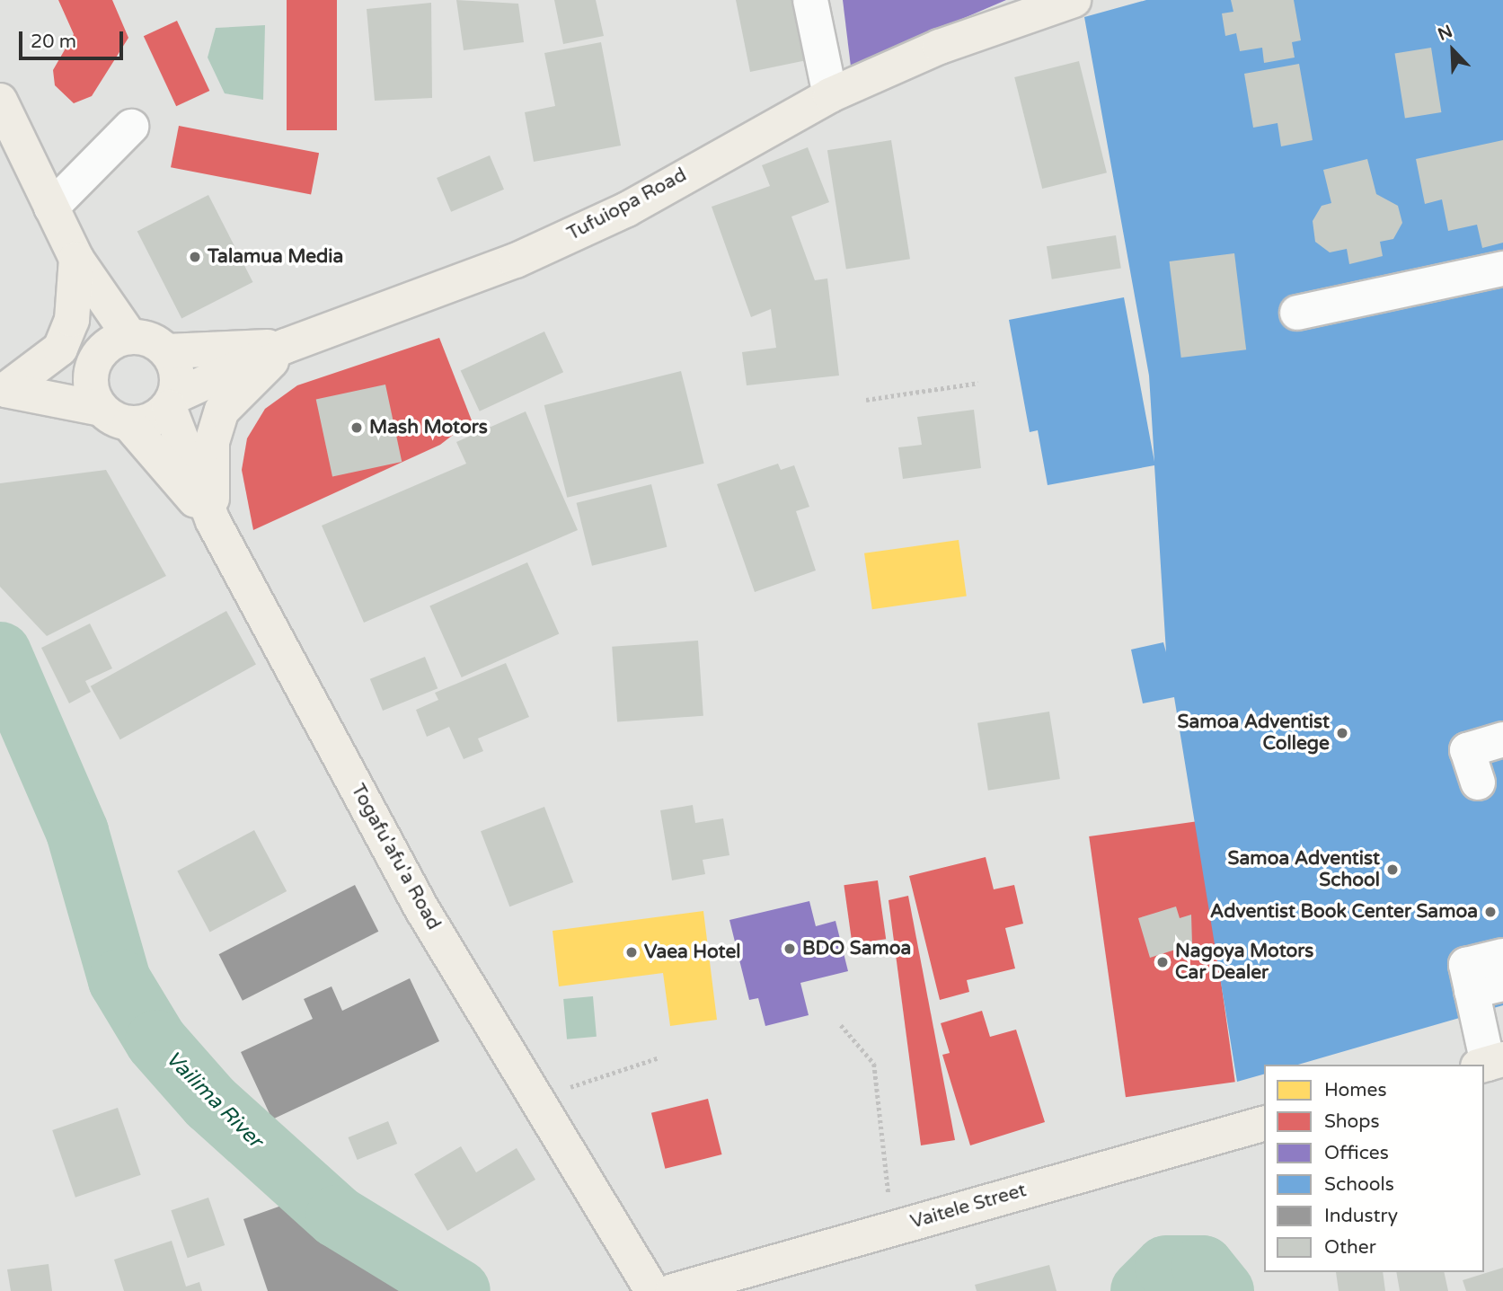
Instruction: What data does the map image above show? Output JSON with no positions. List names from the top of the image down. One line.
{"streets":{"main road":["Tufuiopa Road","Togafu'afu'a Road","Vaitele Street"]},"crossings":[["Tufuiopa Road","Togafu'afu'a Road"]],"water":["Vailima River"],"places":["Talamua Media","Mash Motors","Samoa Adventist College","Samoa Adventist School","Adventist Book Center Samoa","BDO Samoa","Vaea Hotel","Nagoya Motors Car Dealer"],"legend":["Homes","Shops","Offices","Schools","Industry","Other"],"scale_bar":"20 m","north":"top left"}
